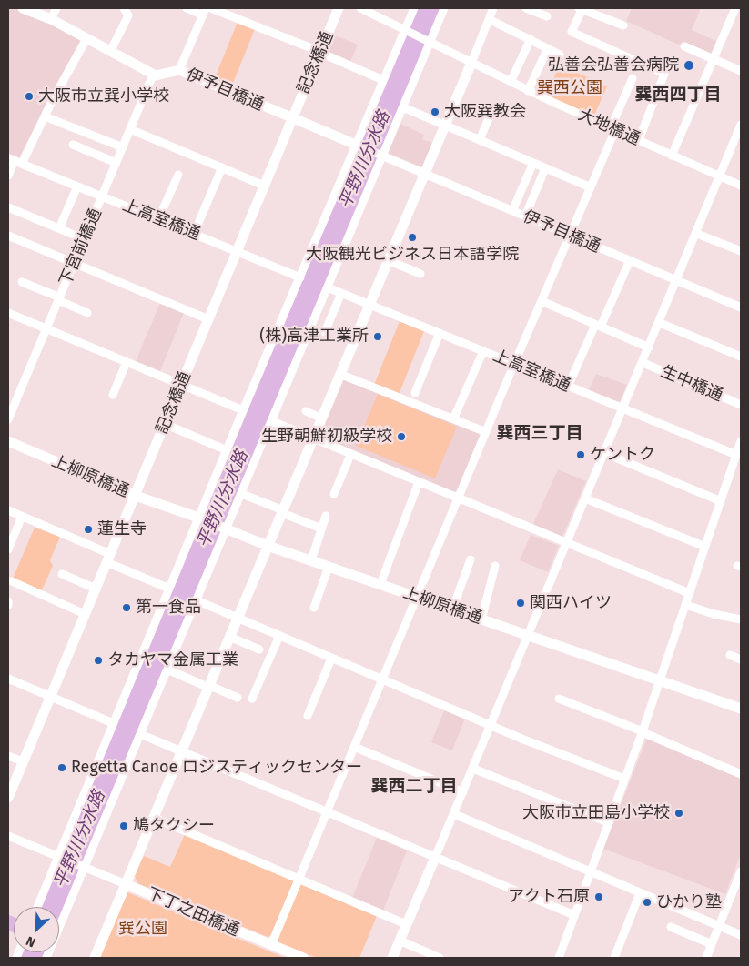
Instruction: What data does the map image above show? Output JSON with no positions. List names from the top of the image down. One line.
{"streets":{"street":["記念橋通","伊予目橋通","大地橋通","上高室橋通","下宮前橋通","生中橋通","上柳原橋通","下丁之田橋通"]},"crossings":[["記念橋通","伊予目橋通"],["記念橋通","上高室橋通"],["記念橋通","上柳原橋通"],["伊予目橋通","下宮前橋通"],["上高室橋通","下宮前橋通"]],"districts":["巽西四丁目","巽西三丁目","巽西二丁目"],"water":["平野川分水路"],"parks":["巽西公園","巽公園"],"places":["弘善会弘善会病院","大阪市立巽小学校","大阪巽教会","大阪観光ビジネス日本語学院","(株)高津工業所","生野朝鮮初級学校","ケントク","蓮生寺","関西ハイツ","第一食品","タカヤマ金属工業","Regetta Canoe ロジスティックセンター","大阪市立田島小学校","鳩タクシー","アクト石原","ひかり塾"],"north":"bottom left"}
